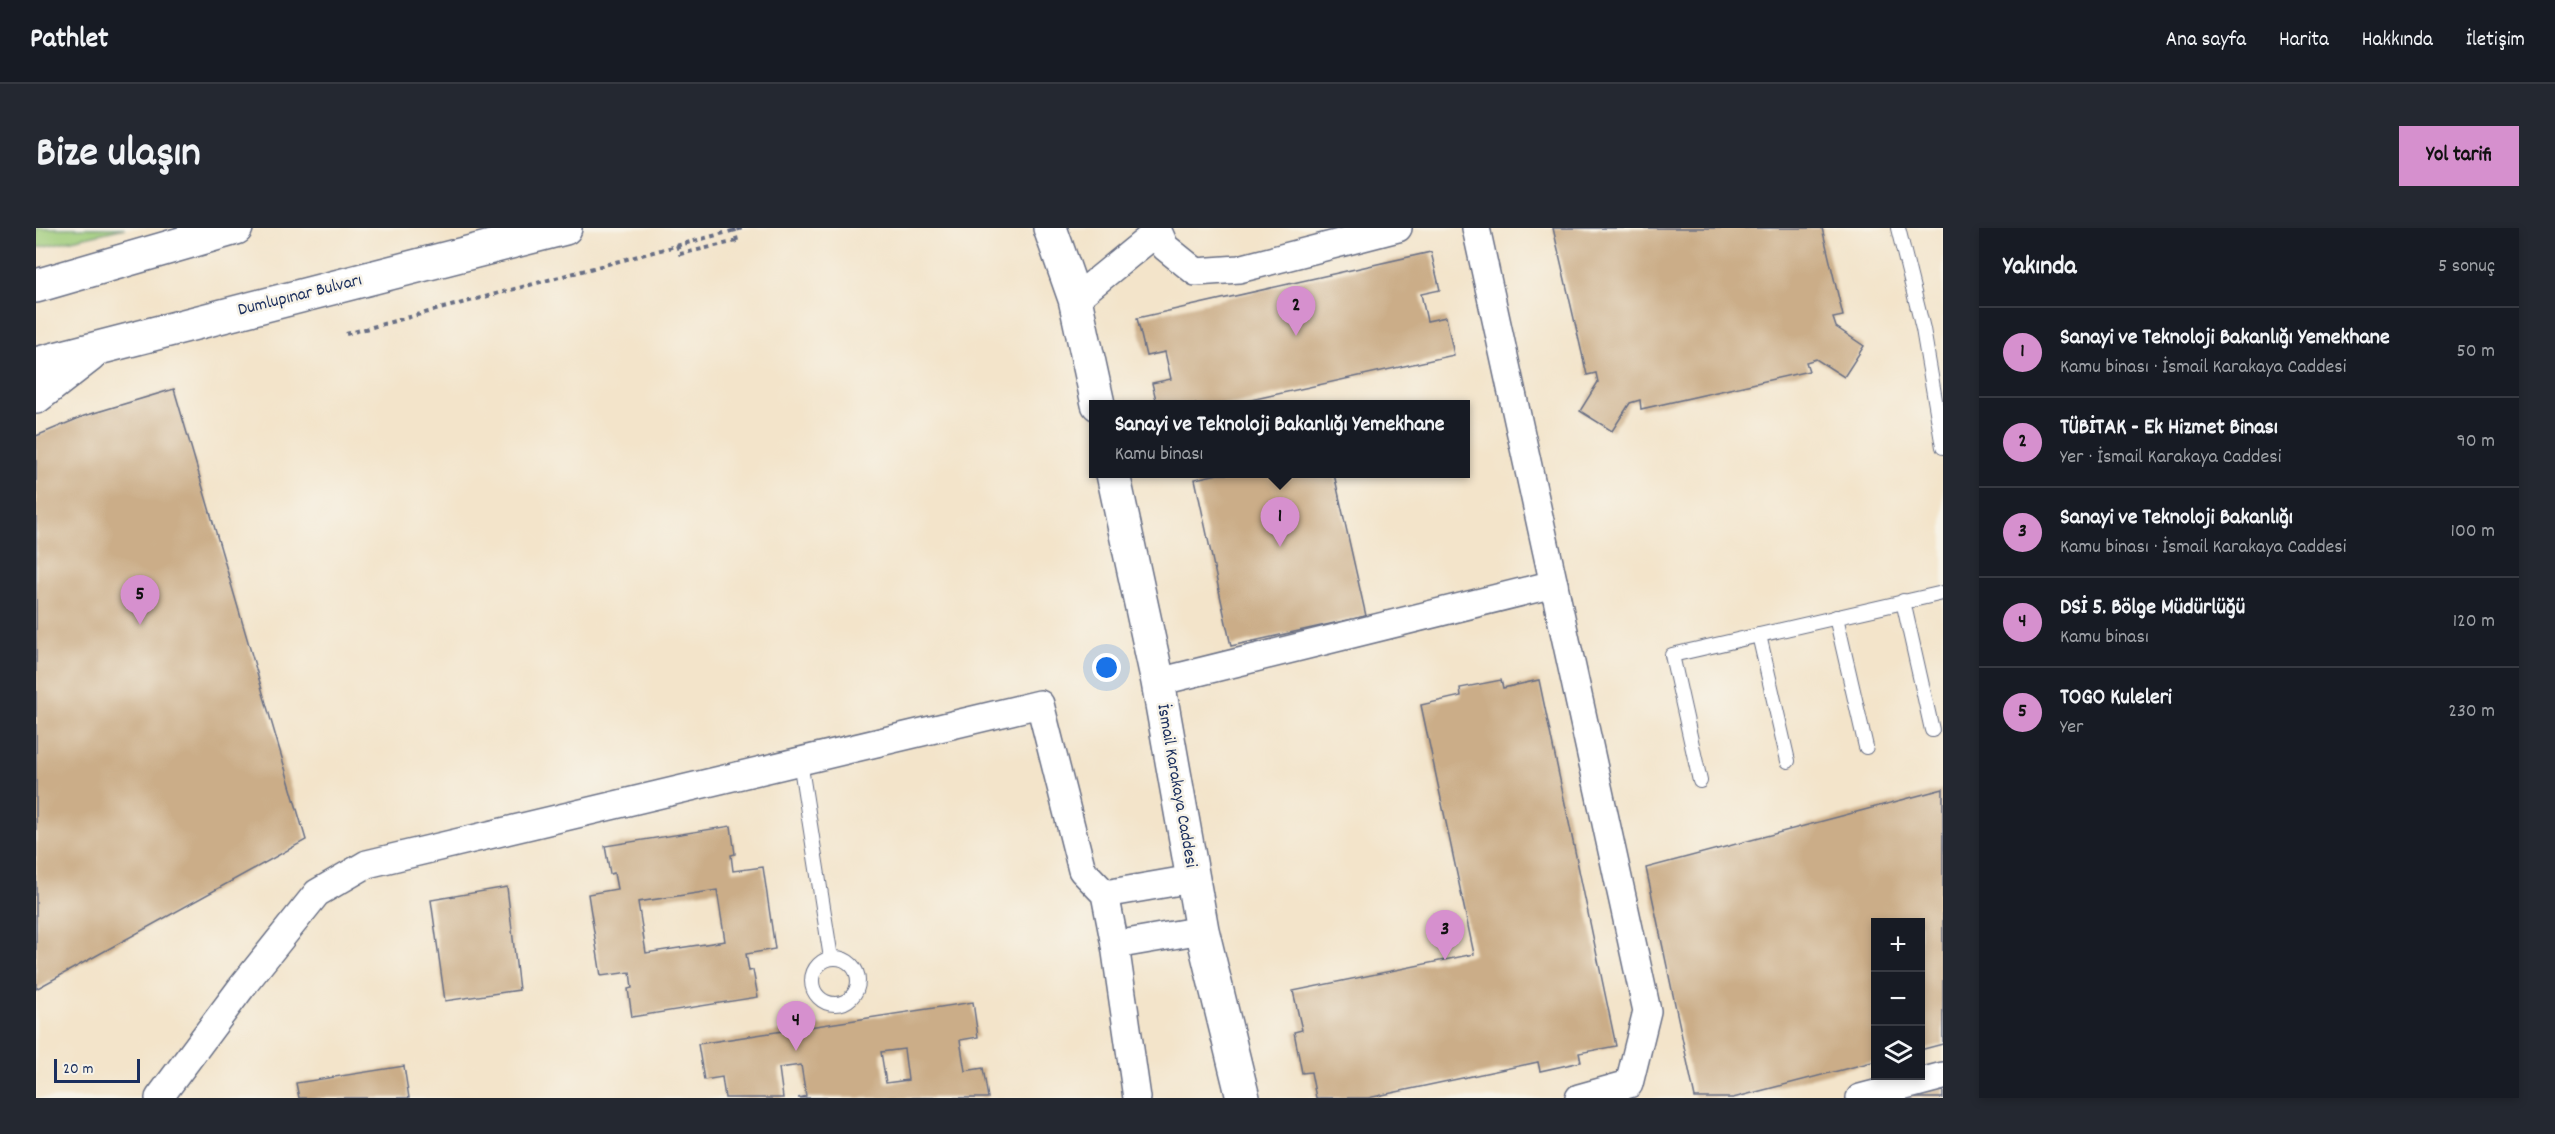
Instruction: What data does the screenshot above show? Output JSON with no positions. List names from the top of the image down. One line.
{"streets":{"main road":["Dumlupınar Bulvarı","İsmail Karakaya Caddesi"]},"scale_bar":"20 m","page":{"header":"Pathlet","nav":["Ana sayfa","Harita","Hakkında","İletişim"],"title":"Bize ulaşın","buttons":"Yol tarifi","heading":["Yakında","5 sonuç"],"pins":["2","1","5","3","4"],"list":[{"mark":"1","name":"Sanayi ve Teknoloji Bakanlığı Yemekhane","note":"Kamu binası · İsmail Karakaya Caddesi","value":"50 m"},{"mark":"2","name":"TÜBİTAK - Ek Hizmet Binası","note":"Yer · İsmail Karakaya Caddesi","value":"90 m"},{"mark":"3","name":"Sanayi ve Teknoloji Bakanlığı","note":"Kamu binası · İsmail Karakaya Caddesi","value":"100 m"},{"mark":"4","name":"DSİ 5. Bölge Müdürlüğü","note":"Kamu binası","value":"120 m"},{"mark":"5","name":"TOGO Kuleleri","note":"Yer","value":"230 m"}],"popup":["Sanayi ve Teknoloji Bakanlığı Yemekhane","Kamu binası"],"map_buttons":["+","−"],"scale":"20 m"}}
